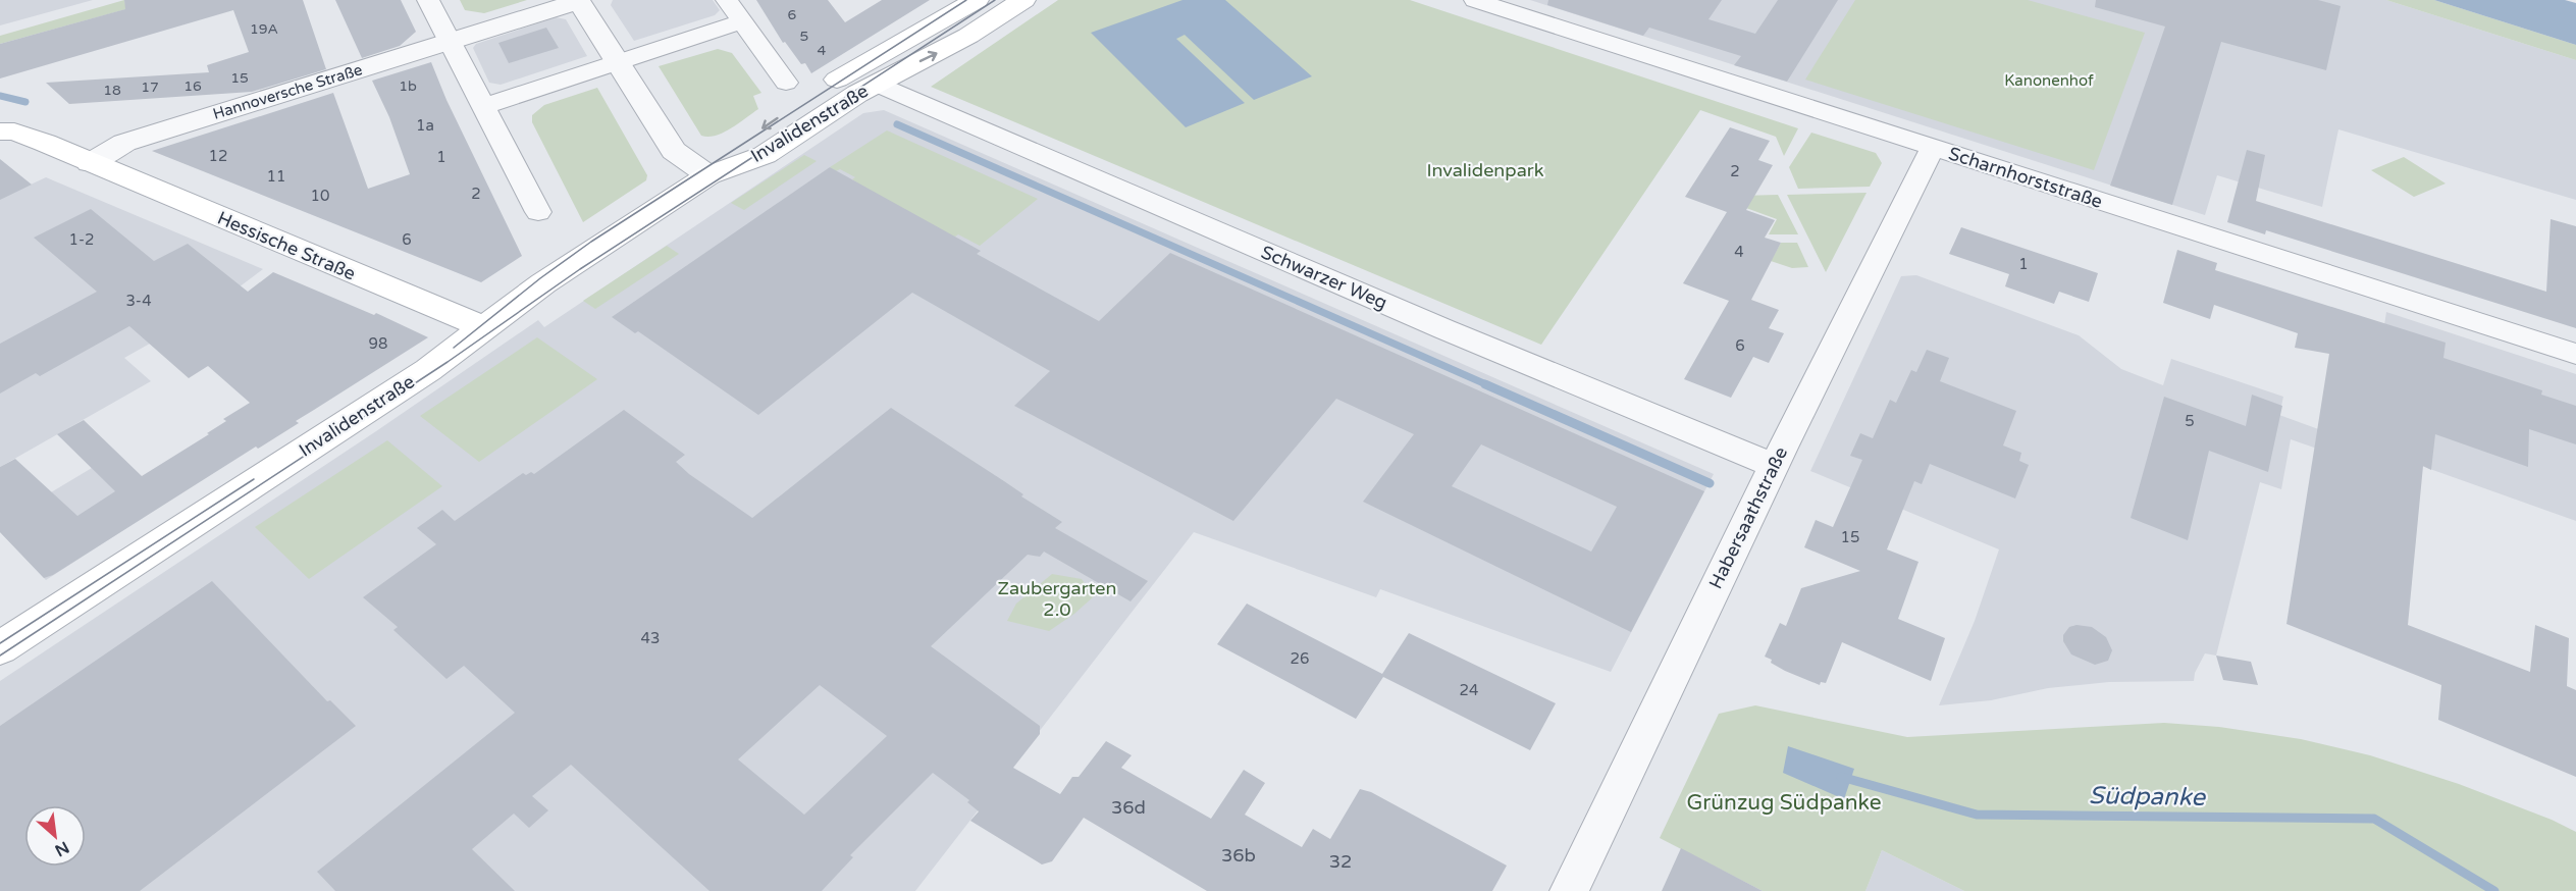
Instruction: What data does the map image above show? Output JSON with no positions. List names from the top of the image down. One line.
{"streets":{"main road":["Invalidenstraße","Hessische Straße"],"street":["Hannoversche Straße","Scharnhorststraße","Schwarzer Weg","Habersaathstraße"]},"crossings":[["Hannoversche Straße","Hessische Straße"],["Invalidenstraße","Hessische Straße"],["Invalidenstraße","Schwarzer Weg"],["Scharnhorststraße","Habersaathstraße"],["Schwarzer Weg","Habersaathstraße"]],"water":["Südpanke"],"parks":["Kanonenhof","Invalidenpark","Zaubergarten 2.0","Grünzug Südpanke"],"house_numbers":["6","19A","5","4","15","16","1b","17","18","1a","12","1","2","11","2","10","1-2","6","4","1","3-4","98","6","5","15","43","26","24","36d","36b","32"],"north":"bottom right"}
